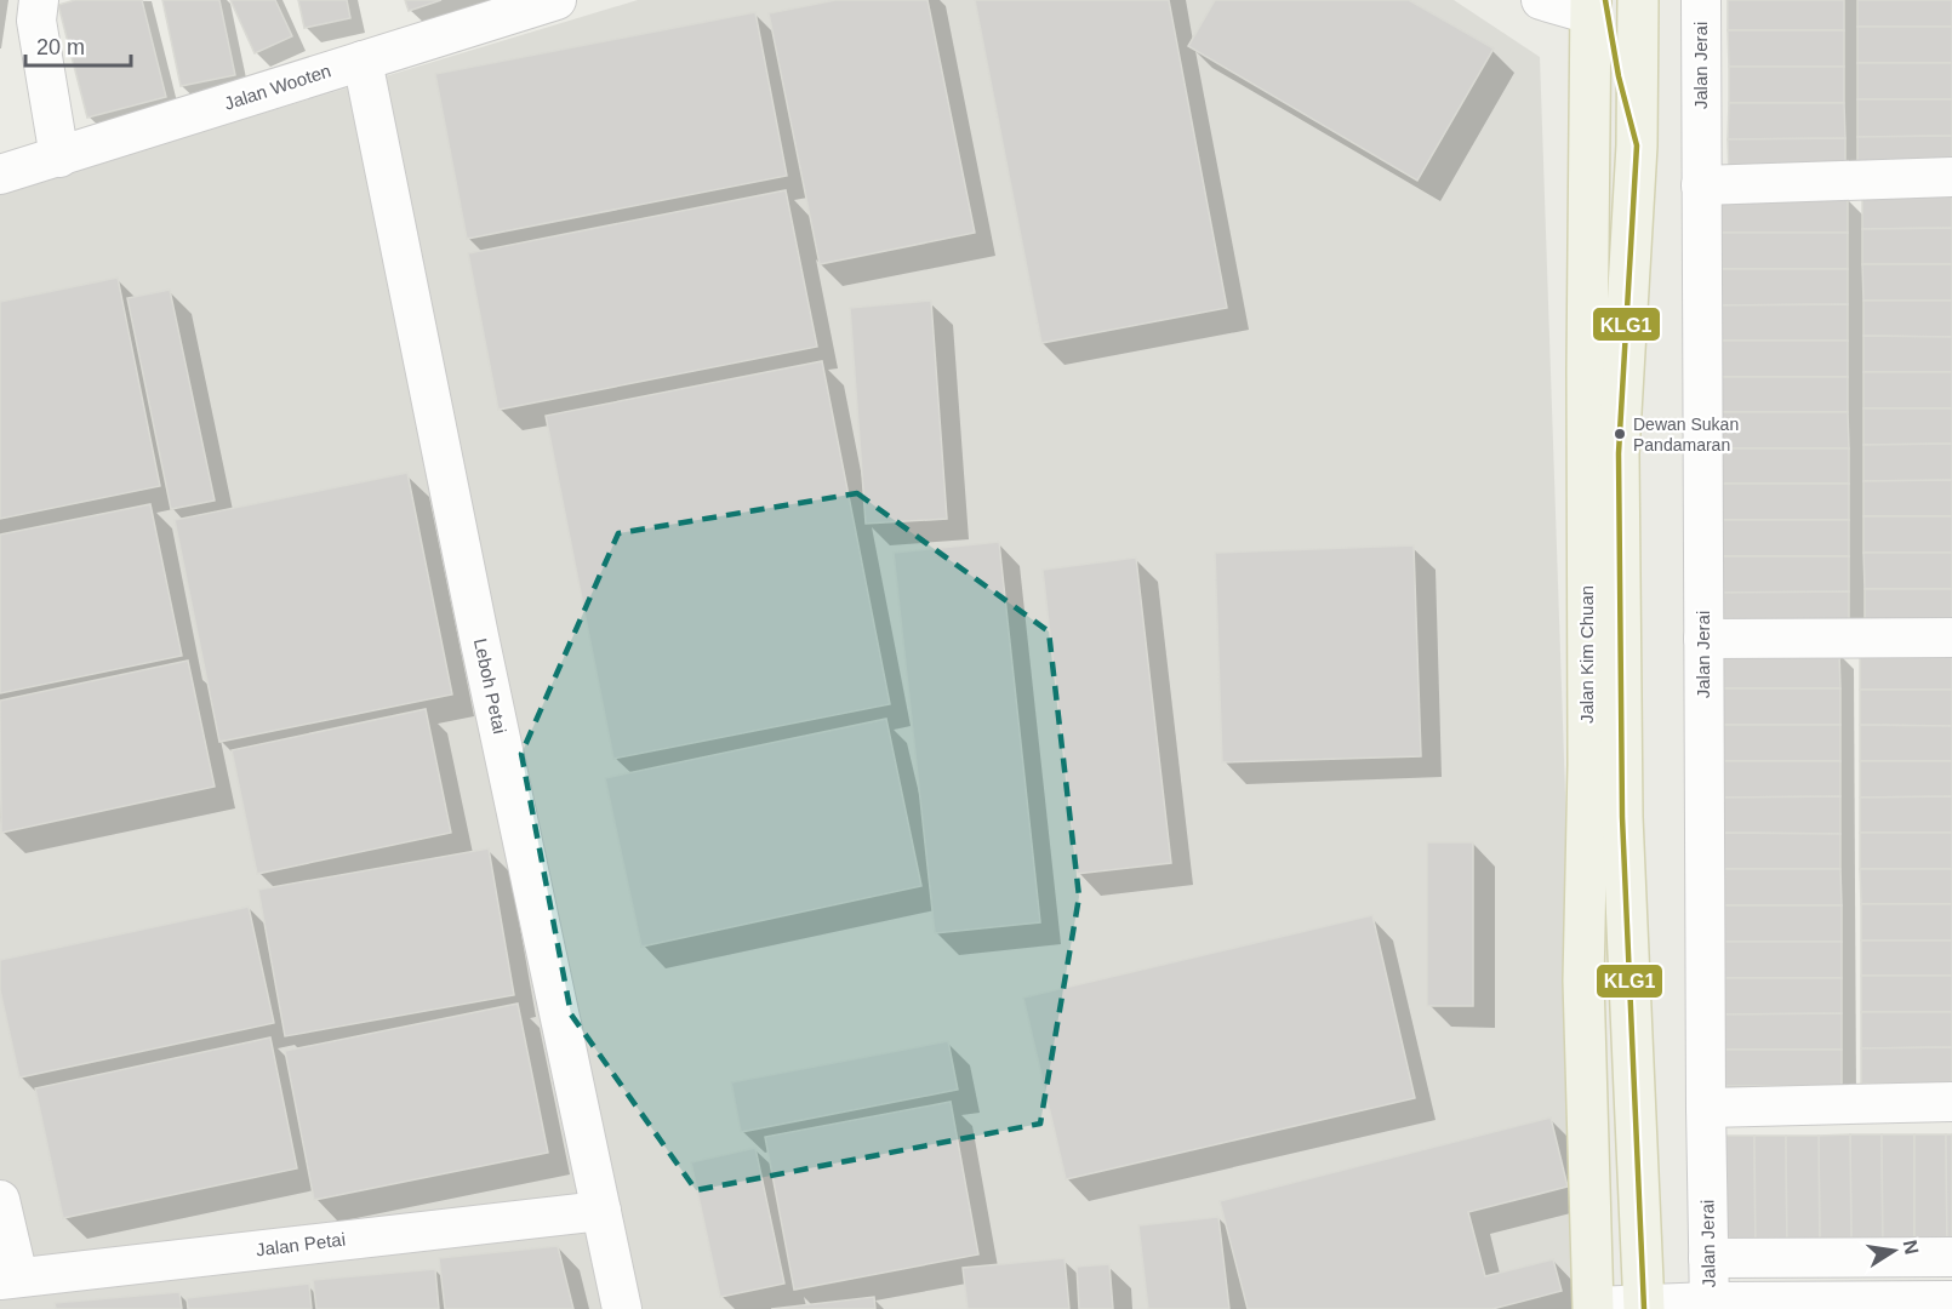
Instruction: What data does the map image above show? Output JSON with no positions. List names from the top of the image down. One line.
{"streets":{"main road":["Jalan Kim Chuan"],"street":["Jalan Jerai","Jalan Wooten","Leboh Petai","Jalan Petai"]},"crossings":[["Jalan Wooten","Leboh Petai"],["Leboh Petai","Jalan Petai"]],"places":["Dewan Sukan Pandamaran"],"lines":["transit line KLG1"],"scale_bar":"20 m","north":"right"}
